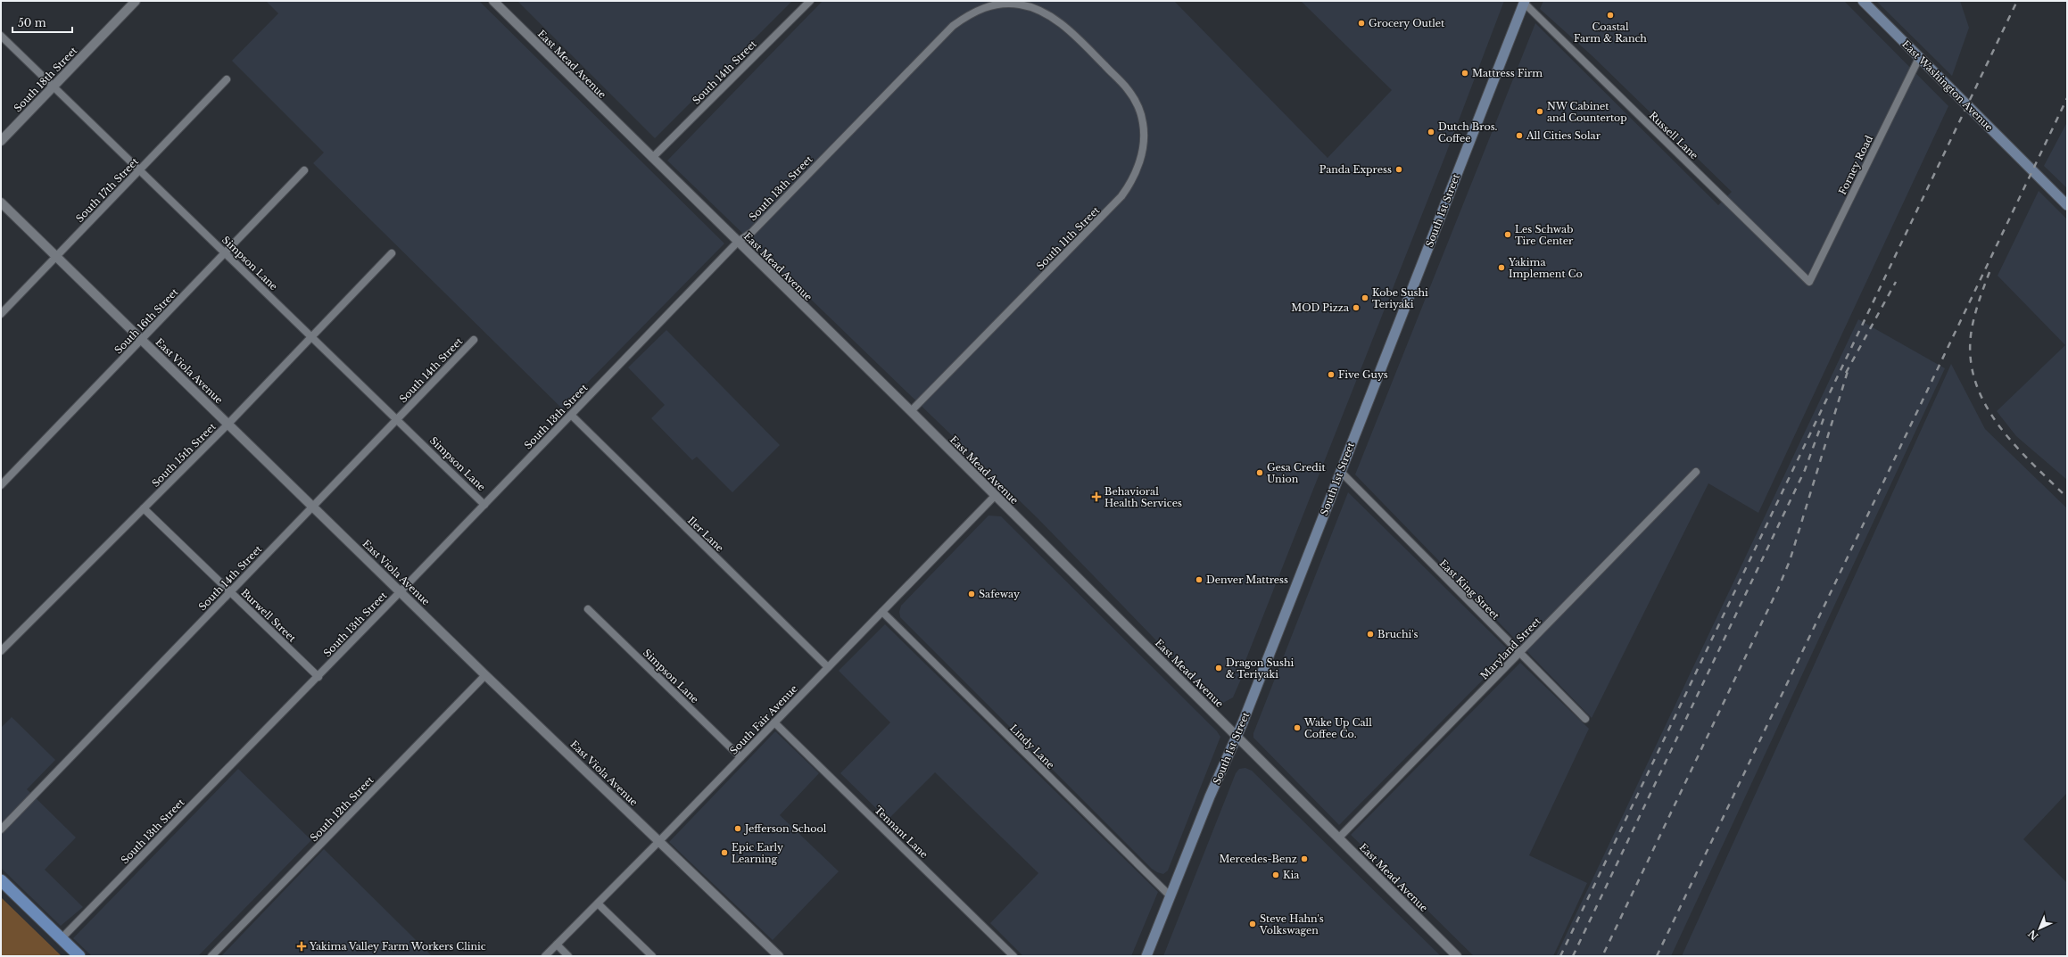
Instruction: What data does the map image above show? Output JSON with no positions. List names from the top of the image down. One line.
{"streets":{"main road":["East Washington Avenue","South 1st Street"],"street":["East Mead Avenue","South 14th Street","South 18th Street","Russell Lane","Forney Road","South 13th Street","South 17th Street","South 11th Street","Simpson Lane","South 16th Street","East Viola Avenue","South 15th Street","Iler Lane","East King Street","Burwell Street","Maryland Street","South Fair Avenue","Lindy Lane","South 12th Street","Tennant Lane"]},"crossings":[["East Mead Avenue","South 14th Street"],["East Mead Avenue","South 13th Street"],["East Mead Avenue","South 1st Street"],["East Mead Avenue","South 11th Street"],["East Mead Avenue","Maryland Street"],["East Mead Avenue","South Fair Avenue"],["South 14th Street","Simpson Lane"],["South 14th Street","East Viola Avenue"],["South 14th Street","Burwell Street"],["South 18th Street","Simpson Lane"],["East Washington Avenue","Forney Road"],["Russell Lane","Forney Road"],["Russell Lane","South 1st Street"],["South 13th Street","South 11th Street"],["South 13th Street","Simpson Lane"],["South 13th Street","East Viola Avenue"],["South 13th Street","Iler Lane"],["South 13th Street","Burwell Street"],["South 17th Street","Simpson Lane"],["South 17th Street","East Viola Avenue"],["South 1st Street","East King Street"],["South 1st Street","Lindy Lane"],["Simpson Lane","South 16th Street"],["Simpson Lane","South 15th Street"],["Simpson Lane","South Fair Avenue"],["South 16th Street","East Viola Avenue"],["East Viola Avenue","South 15th Street"],["East Viola Avenue","South Fair Avenue"],["East Viola Avenue","South 12th Street"],["South 15th Street","Burwell Street"],["Iler Lane","South Fair Avenue"],["East King Street","Maryland Street"],["South Fair Avenue","Lindy Lane"],["South Fair Avenue","Tennant Lane"]],"places":{"other":["Coastal Farm & Ranch","Grocery Outlet","Mattress Firm","NW Cabinet and Countertop","Dutch Bros. Coffee","All Cities Solar","Panda Express","Les Schwab Tire Center","Yakima Implement Co","Kobe Sushi Teriyaki","MOD Pizza","Five Guys","Gesa Credit Union","Denver Mattress","Safeway","Bruchi's","Dragon Sushi & Teriyaki","Wake Up Call Coffee Co.","Jefferson School","Epic Early Learning","Mercedes-Benz","Kia","Steve Hahn's Volkswagen"],"health":["Behavioral Health Services","Yakima Valley Farm Workers Clinic"]},"scale_bar":"50 m","north":"bottom left"}
